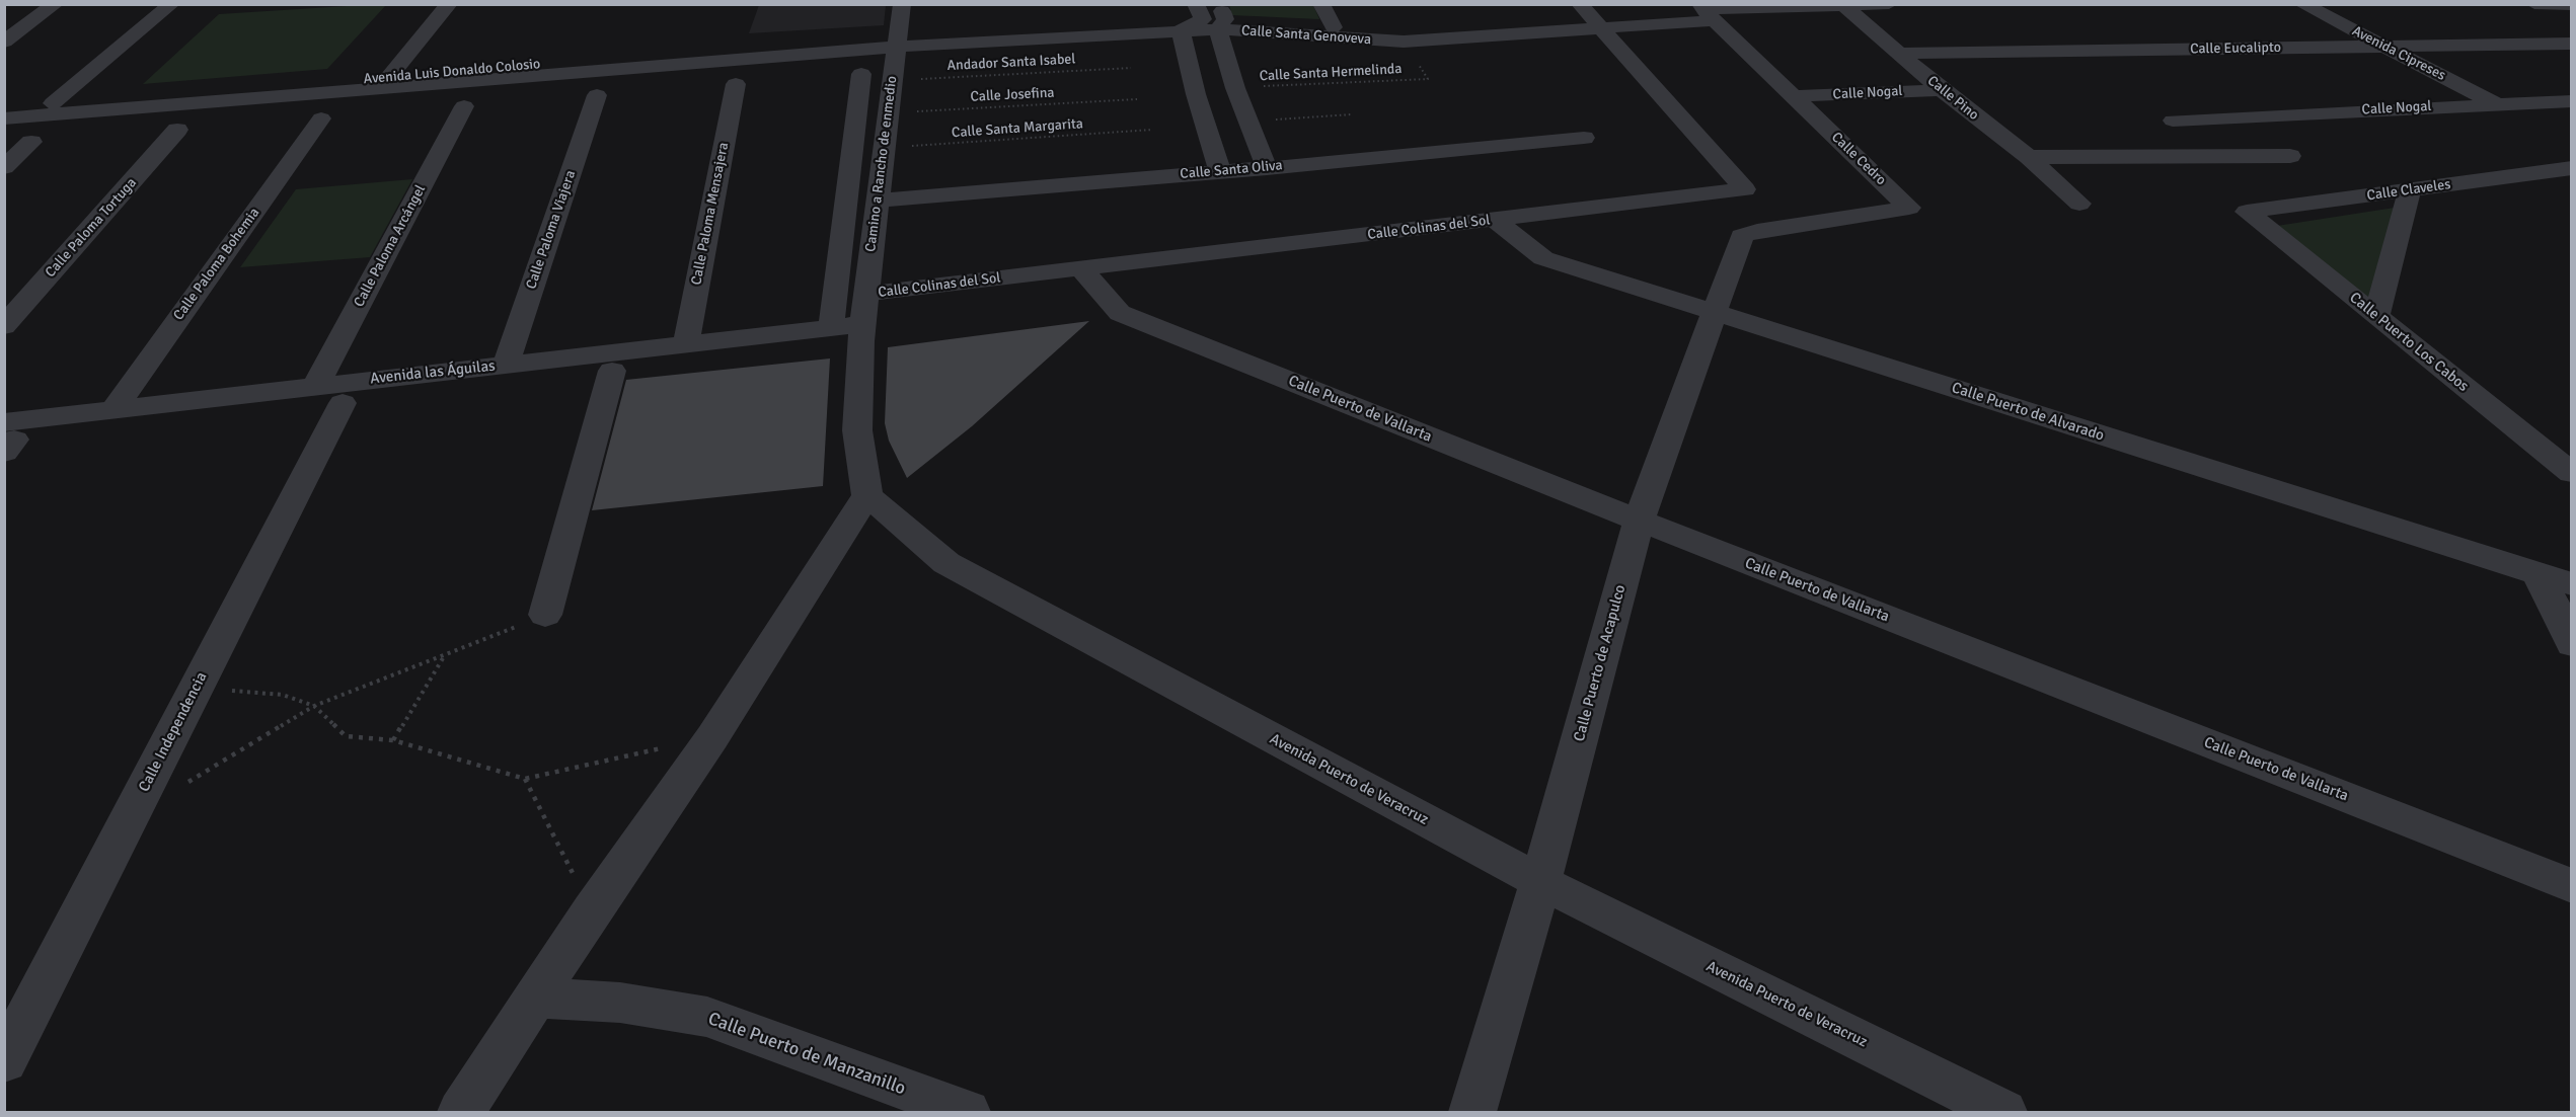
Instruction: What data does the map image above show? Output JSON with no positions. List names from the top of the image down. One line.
{"streets":{"street":["Calle Santa Genoveva","Calle Eucalipto","Avenida Cipreses","Avenida Luis Donaldo Colosio","Calle Nogal","Calle Pino","Calle Cedro","Camino a Rancho de enmedio","Calle Santa Oliva","Calle Claveles","Calle Paloma Mensajera","Calle Paloma Tortuga","Calle Colinas del Sol","Calle Paloma Viajera","Calle Paloma Arcángel","Calle Paloma Bohemia","Calle Puerto Los Cabos","Avenida las Águilas","Calle Puerto de Vallarta","Calle Puerto de Alvarado","Calle Puerto de Acapulco","Calle Independencia","Avenida Puerto de Veracruz","Calle Puerto de Manzanillo"],"path":["Andador Santa Isabel","Calle Santa Hermelinda","Calle Josefina","Calle Santa Margarita"]},"crossings":[["Calle Santa Genoveva","Avenida Luis Donaldo Colosio"],["Calle Santa Genoveva","Calle Pino"],["Calle Santa Genoveva","Calle Cedro"],["Calle Santa Genoveva","Camino a Rancho de enmedio"],["Calle Santa Genoveva","Calle Colinas del Sol"],["Calle Eucalipto","Avenida Cipreses"],["Calle Eucalipto","Calle Pino"],["Avenida Cipreses","Calle Nogal"],["Andador Santa Isabel","Camino a Rancho de enmedio"],["Avenida Luis Donaldo Colosio","Camino a Rancho de enmedio"],["Calle Nogal","Calle Pino"],["Calle Nogal","Calle Cedro"],["Calle Josefina","Camino a Rancho de enmedio"],["Calle Santa Margarita","Camino a Rancho de enmedio"],["Calle Cedro","Calle Puerto de Acapulco"],["Camino a Rancho de enmedio","Calle Santa Oliva"],["Camino a Rancho de enmedio","Calle Colinas del Sol"],["Camino a Rancho de enmedio","Avenida las Águilas"],["Calle Claveles","Calle Puerto Los Cabos"],["Calle Paloma Mensajera","Avenida las Águilas"],["Calle Colinas del Sol","Calle Puerto de Vallarta"],["Calle Colinas del Sol","Calle Puerto de Alvarado"],["Calle Paloma Viajera","Avenida las Águilas"],["Calle Paloma Arcángel","Avenida las Águilas"],["Calle Paloma Arcángel","Calle Independencia"],["Calle Paloma Bohemia","Avenida las Águilas"],["Avenida las Águilas","Calle Independencia"],["Calle Puerto de Vallarta","Calle Puerto de Acapulco"],["Calle Puerto de Alvarado","Calle Puerto de Acapulco"],["Calle Puerto de Acapulco","Avenida Puerto de Veracruz"]]}
